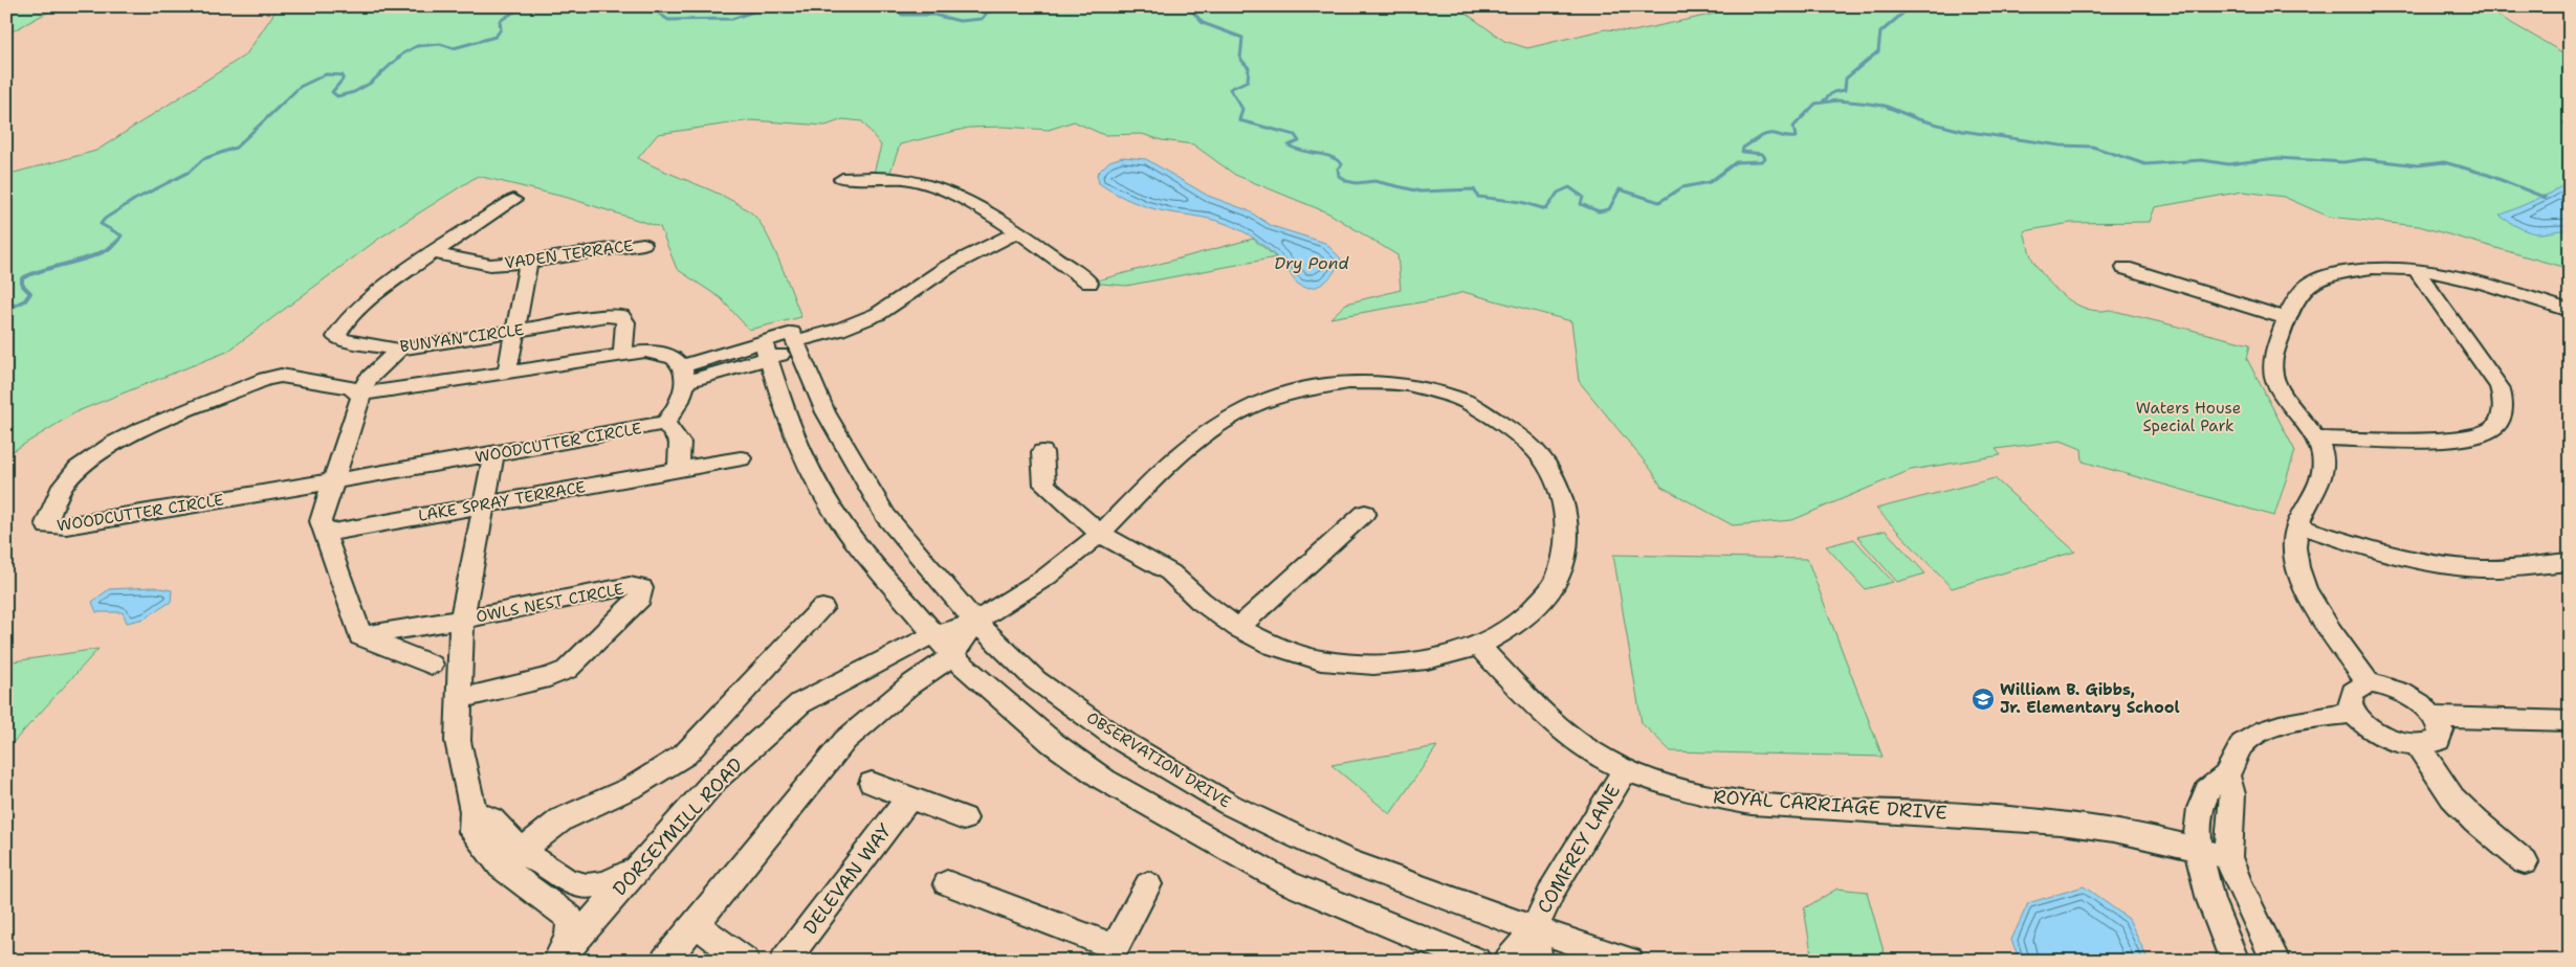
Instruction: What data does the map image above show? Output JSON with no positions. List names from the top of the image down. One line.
{"streets":{"street":["VADEN TERRACE","BUNYAN CIRCLE","WOODCUTTER CIRCLE","LAKE SPRAY TERRACE","OWLS NEST CIRCLE","OBSERVATION DRIVE","ROYAL CARRIAGE DRIVE","DORSEYMILL ROAD","COMFREY LANE","DELEVAN WAY"]},"crossings":[["VADEN TERRACE","BUNYAN CIRCLE"],["OBSERVATION DRIVE","DORSEYMILL ROAD"],["OBSERVATION DRIVE","COMFREY LANE"],["ROYAL CARRIAGE DRIVE","DORSEYMILL ROAD"],["ROYAL CARRIAGE DRIVE","COMFREY LANE"]],"water":["Dry Pond"],"parks":["Waters House Special Park"],"places":{"school or university":["William B. Gibbs, Jr. Elementary School"]}}
